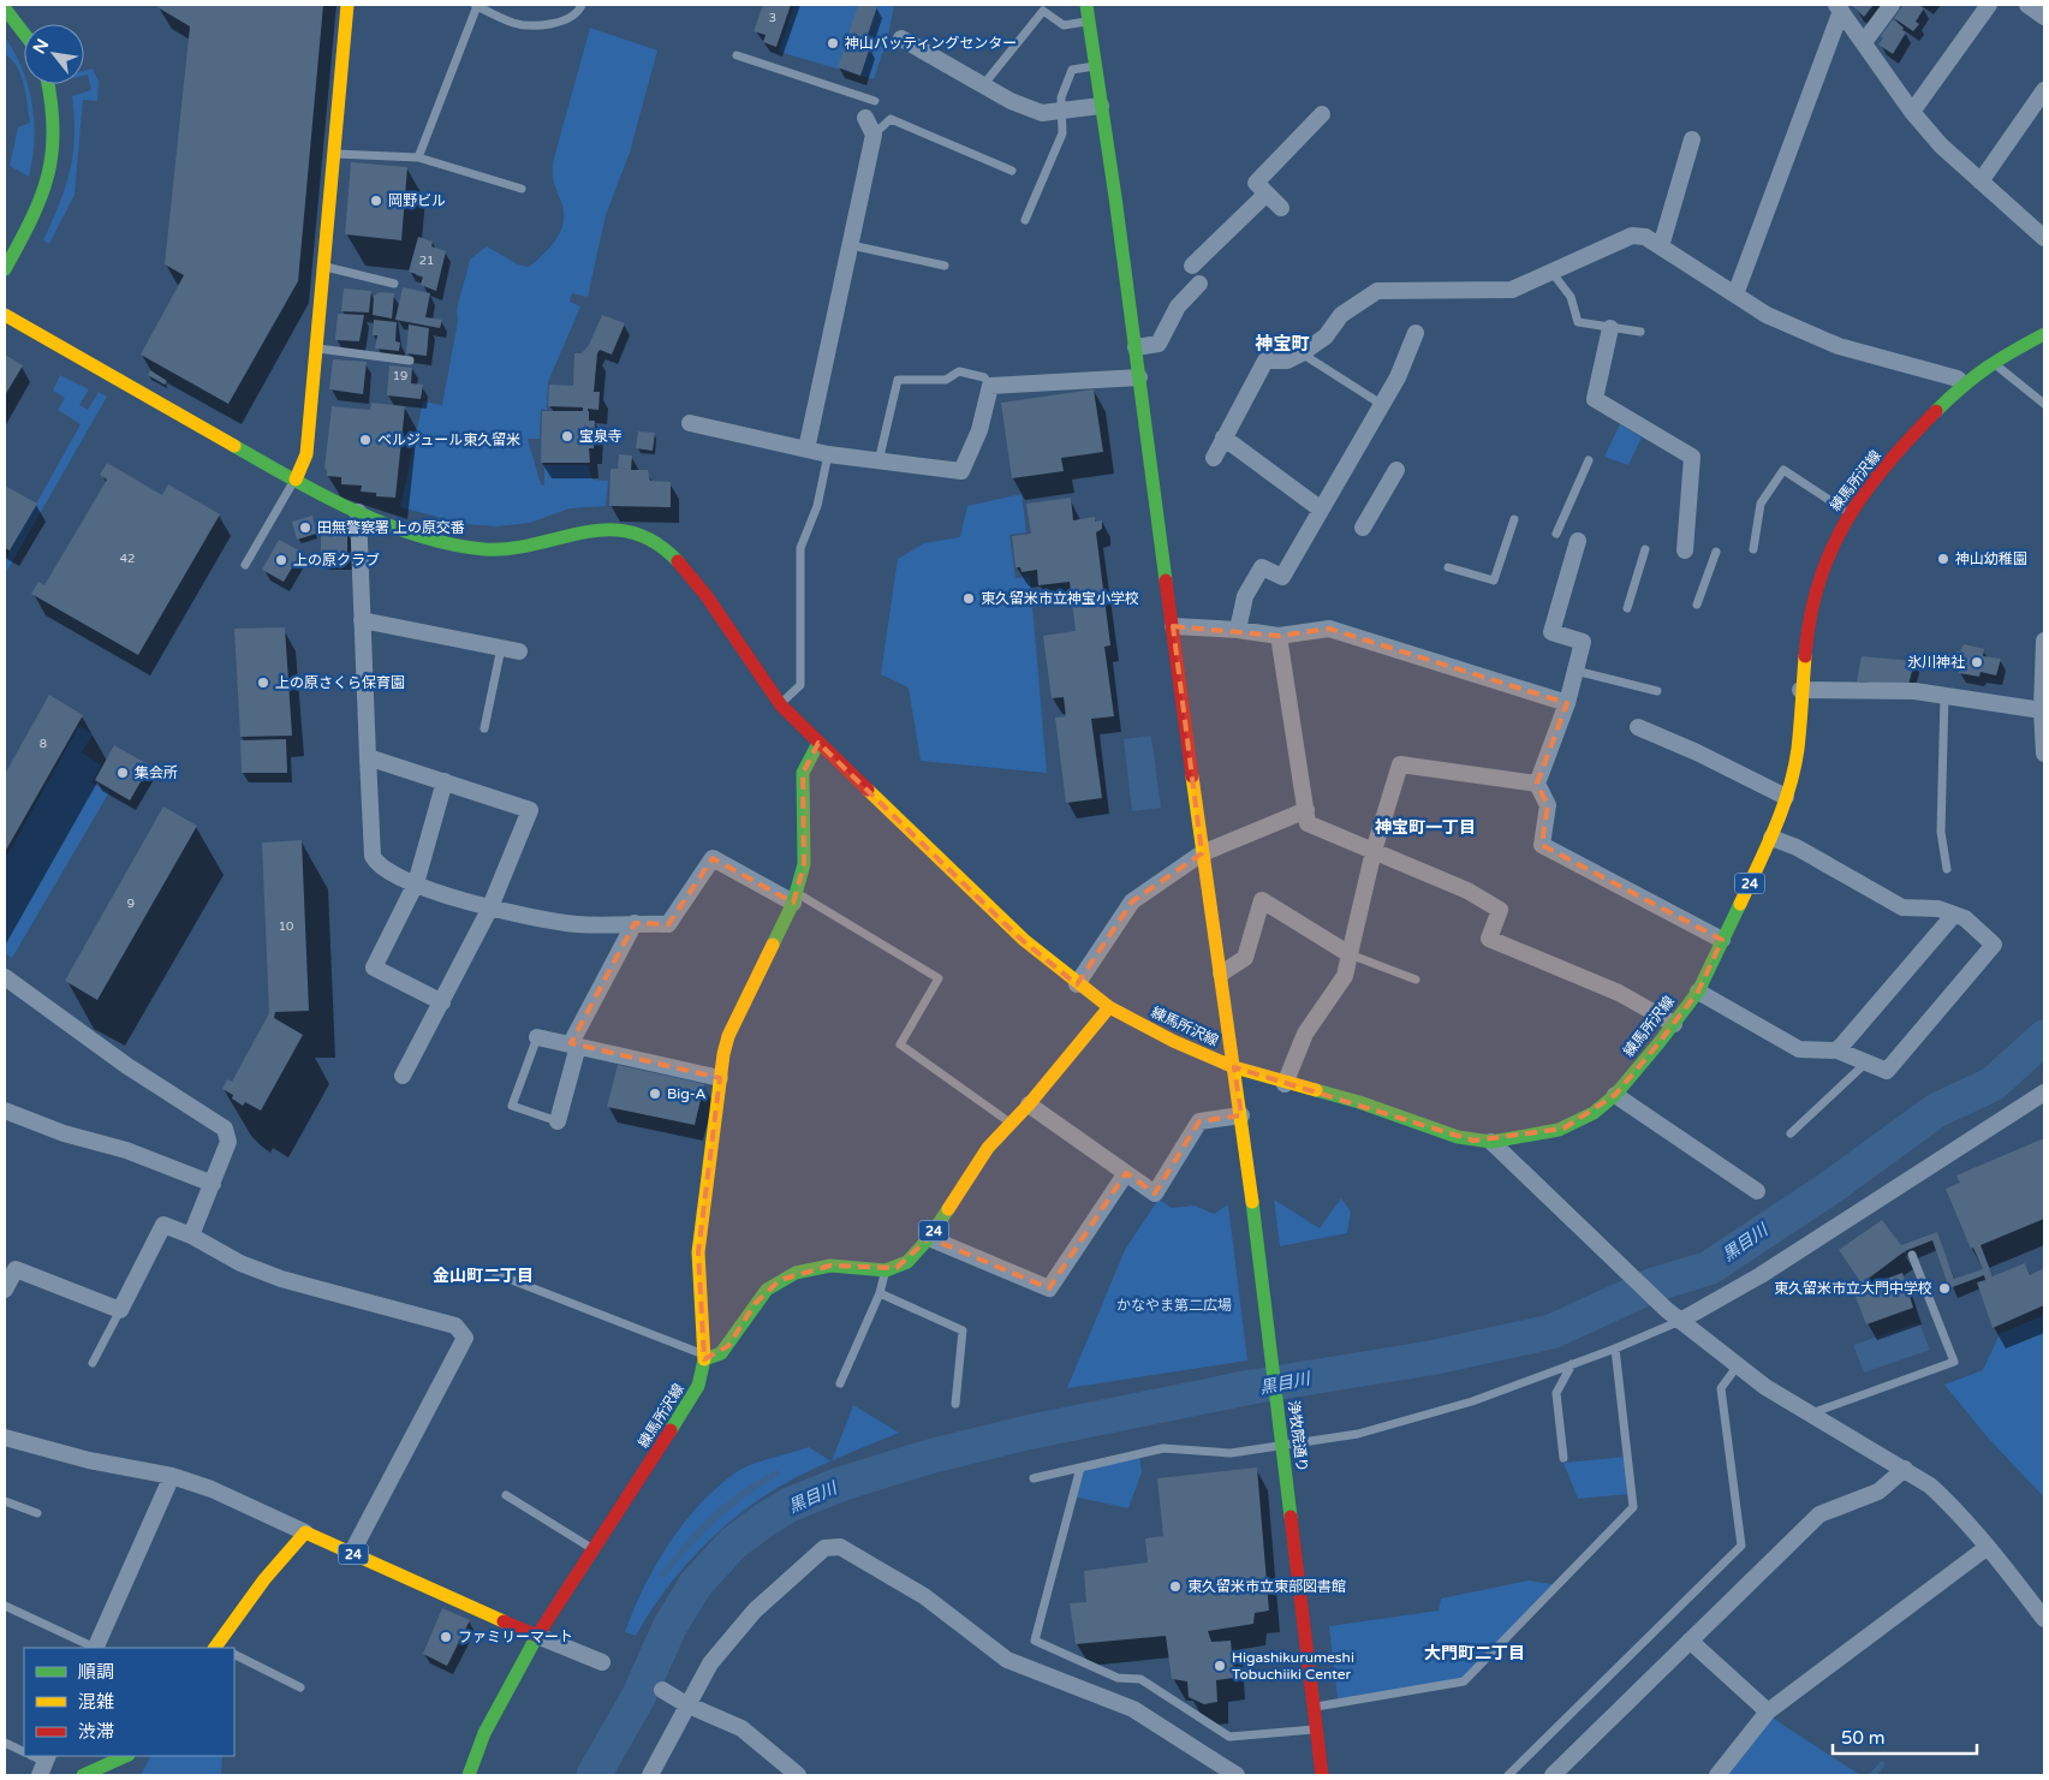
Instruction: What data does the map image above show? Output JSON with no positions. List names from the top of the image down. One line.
{"streets":{"street":["練馬所沢線","24","浄牧院通り"]},"crossings":[["練馬所沢線","24"],["練馬所沢線","浄牧院通り"]],"districts":["神宝町","神宝町一丁目","金山町二丁目","大門町二丁目"],"water":["黒目川"],"parks":["かなやま第二広場"],"places":["神山バッティングセンター","岡野ビル","宝泉寺","ベルジュール東久留米","田無警察署 上の原交番","神山幼稚園","上の原クラブ","東久留米市立神宝小学校","氷川神社","上の原さくら保育園","集会所","Big-A","東久留米市立大門中学校","東久留米市立東部図書館","ファミリーマート","Higashikurumeshi Tobuchiiki Center"],"house_numbers":["3","21","19","42","8","9","10"],"legend":["順調","混雑","渋滞"],"scale_bar":"50 m","north":"top left"}
